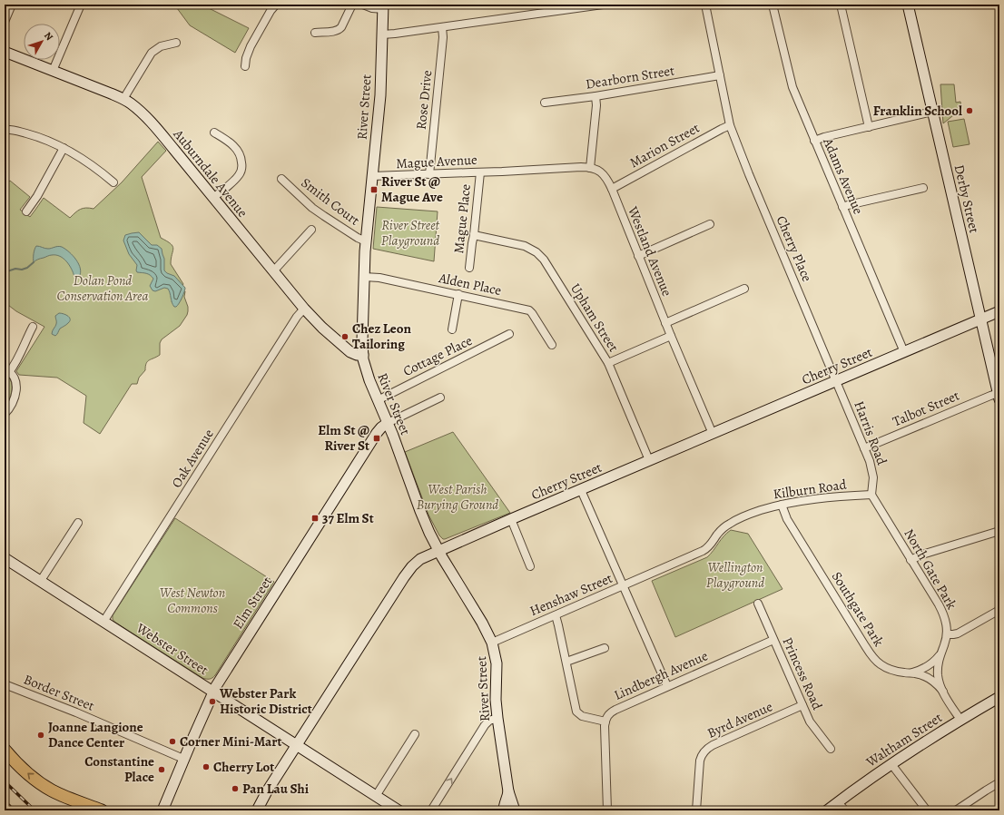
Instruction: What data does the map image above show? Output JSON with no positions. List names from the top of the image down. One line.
{"streets":{"street":["Dearborn Street","Rose Drive","River Street","Marion Street","Mague Avenue","Auburndale Avenue","Adams Avenue","Derby Street","Smith Court","Mague Place","Cherry Place","Westland Avenue","Alden Place","Upham Street","Cottage Place","Cherry Street","Talbot Street","Harris Road","Oak Avenue","Kilburn Road","North Gate Park","Henshaw Street","Elm Street","Southgate Park","Webster Street","Princess Road","Lindbergh Avenue","Border Street","Byrd Avenue","Waltham Street"]},"crossings":[["Dearborn Street","Cherry Place"],["Rose Drive","Mague Avenue"],["River Street","Mague Avenue"],["River Street","Auburndale Avenue"],["River Street","Smith Court"],["River Street","Alden Place"],["River Street","Cottage Place"],["River Street","Cherry Street"],["River Street","Henshaw Street"],["River Street","Elm Street"],["Marion Street","Cherry Place"],["Marion Street","Westland Avenue"],["Mague Avenue","Mague Place"],["Mague Avenue","Westland Avenue"],["Auburndale Avenue","Oak Avenue"],["Adams Avenue","Cherry Street"],["Derby Street","Cherry Street"],["Derby Street","Talbot Street"],["Mague Place","Upham Street"],["Cherry Place","Cherry Street"],["Cherry Place","Harris Road"],["Westland Avenue","Cherry Street"],["Upham Street","Cherry Street"],["Cherry Street","Harris Road"],["Cherry Street","Henshaw Street"],["Cherry Street","Webster Street"],["Talbot Street","Harris Road"],["Harris Road","Kilburn Road"],["Harris Road","North Gate Park"],["Oak Avenue","Webster Street"],["Kilburn Road","North Gate Park"],["Kilburn Road","Henshaw Street"],["Kilburn Road","Southgate Park"],["North Gate Park","Southgate Park"],["North Gate Park","Waltham Street"],["Elm Street","Webster Street"],["Elm Street","Border Street"],["Princess Road","Lindbergh Avenue"],["Princess Road","Byrd Avenue"]],"parks":["River Street Playground","Dolan Pond Conservation Area","West Parish Burying Ground","Wellington Playground","West Newton Commons"],"places":{"other":["Franklin School","Chez Leon Tailoring","Webster Park Historic District","Joanne Langione Dance Center","Corner Mini-Mart","Cherry Lot","Constantine Place","Pan Lau Shi"],"transit":["River St @ Mague Ave","Elm St @ River St","37 Elm St"]},"north":"top right"}
